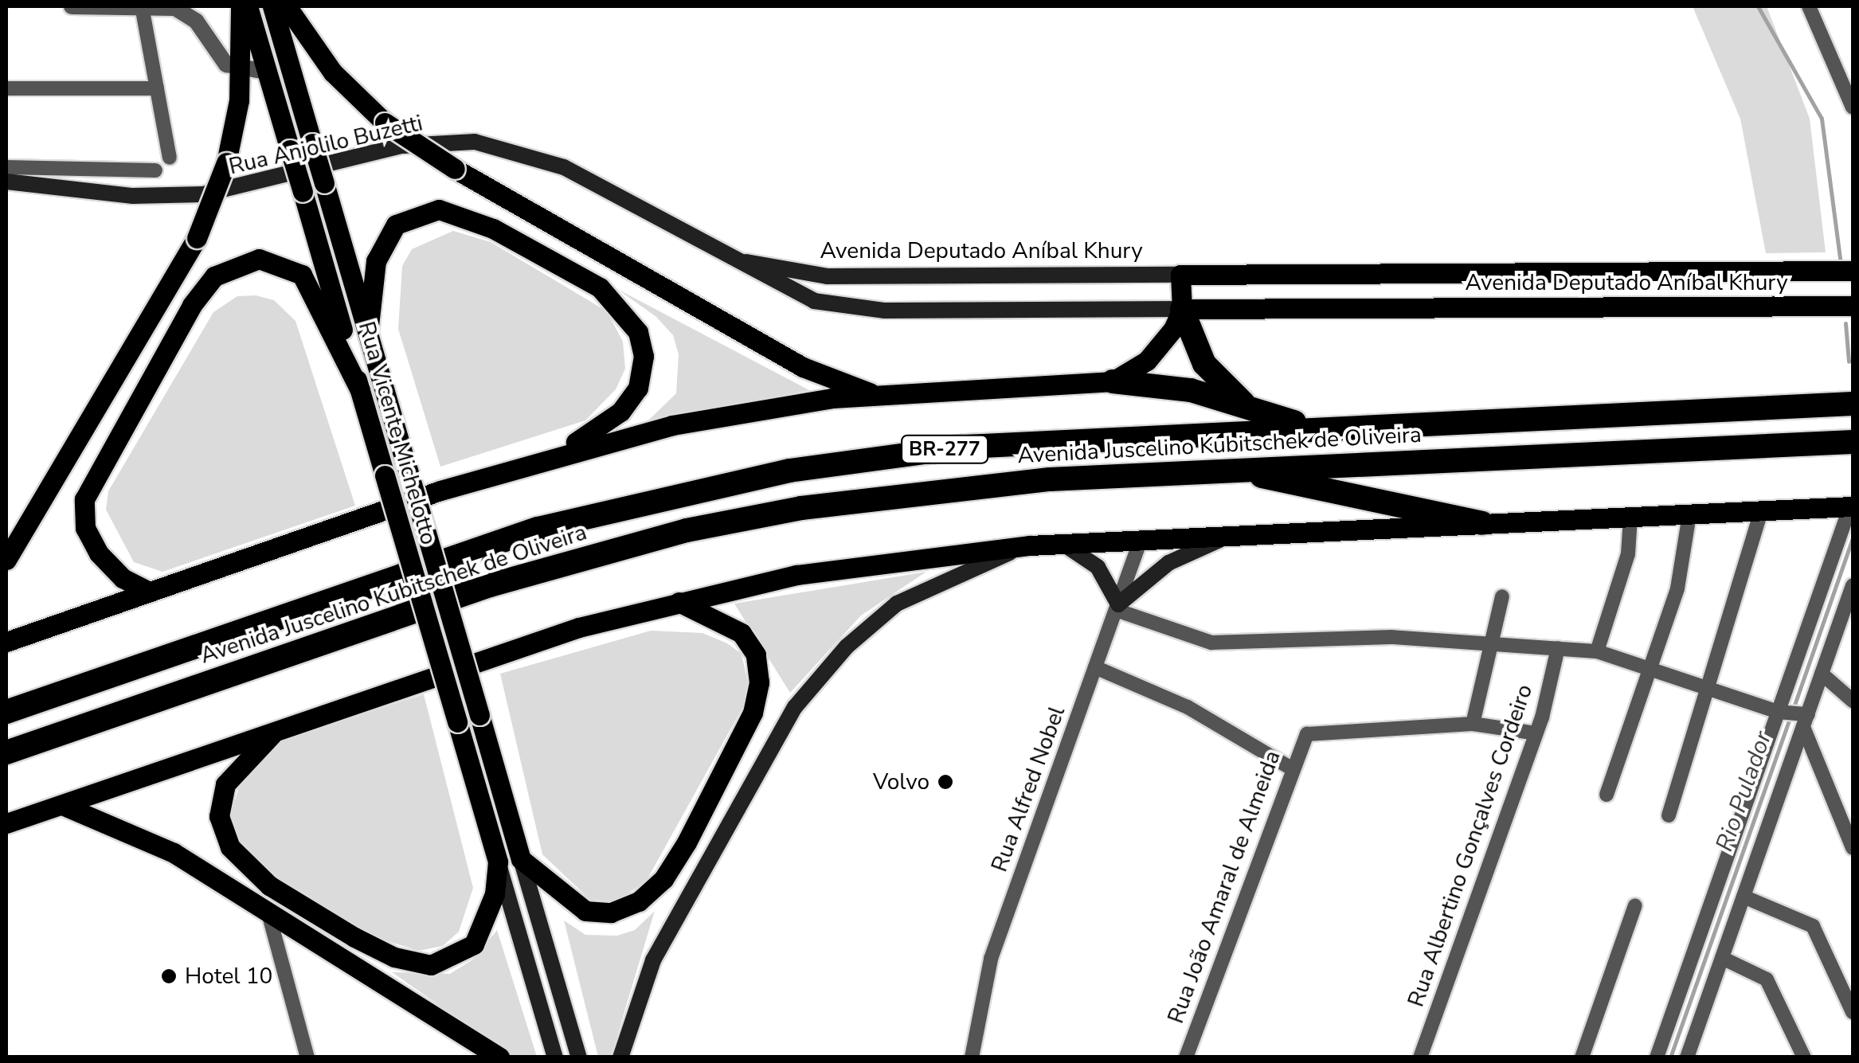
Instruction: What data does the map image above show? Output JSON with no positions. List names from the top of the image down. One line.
{"streets":{"highway":["Avenida Juscelino Kubitschek de Oliveira","BR-277"],"main road":["Rua Anjolilo Buzetti","Avenida Deputado Aníbal Khury","Rua Vicente Michelotto"],"street":["Rua Alfred Nobel","Rua Albertino Gonçalves Cordeiro","Rua João Amaral de Almeida"]},"crossings":[["Rua Anjolilo Buzetti","Avenida Deputado Aníbal Khury"]],"water":["Rio Pulador"],"places":["Volvo","Hotel 10"]}
